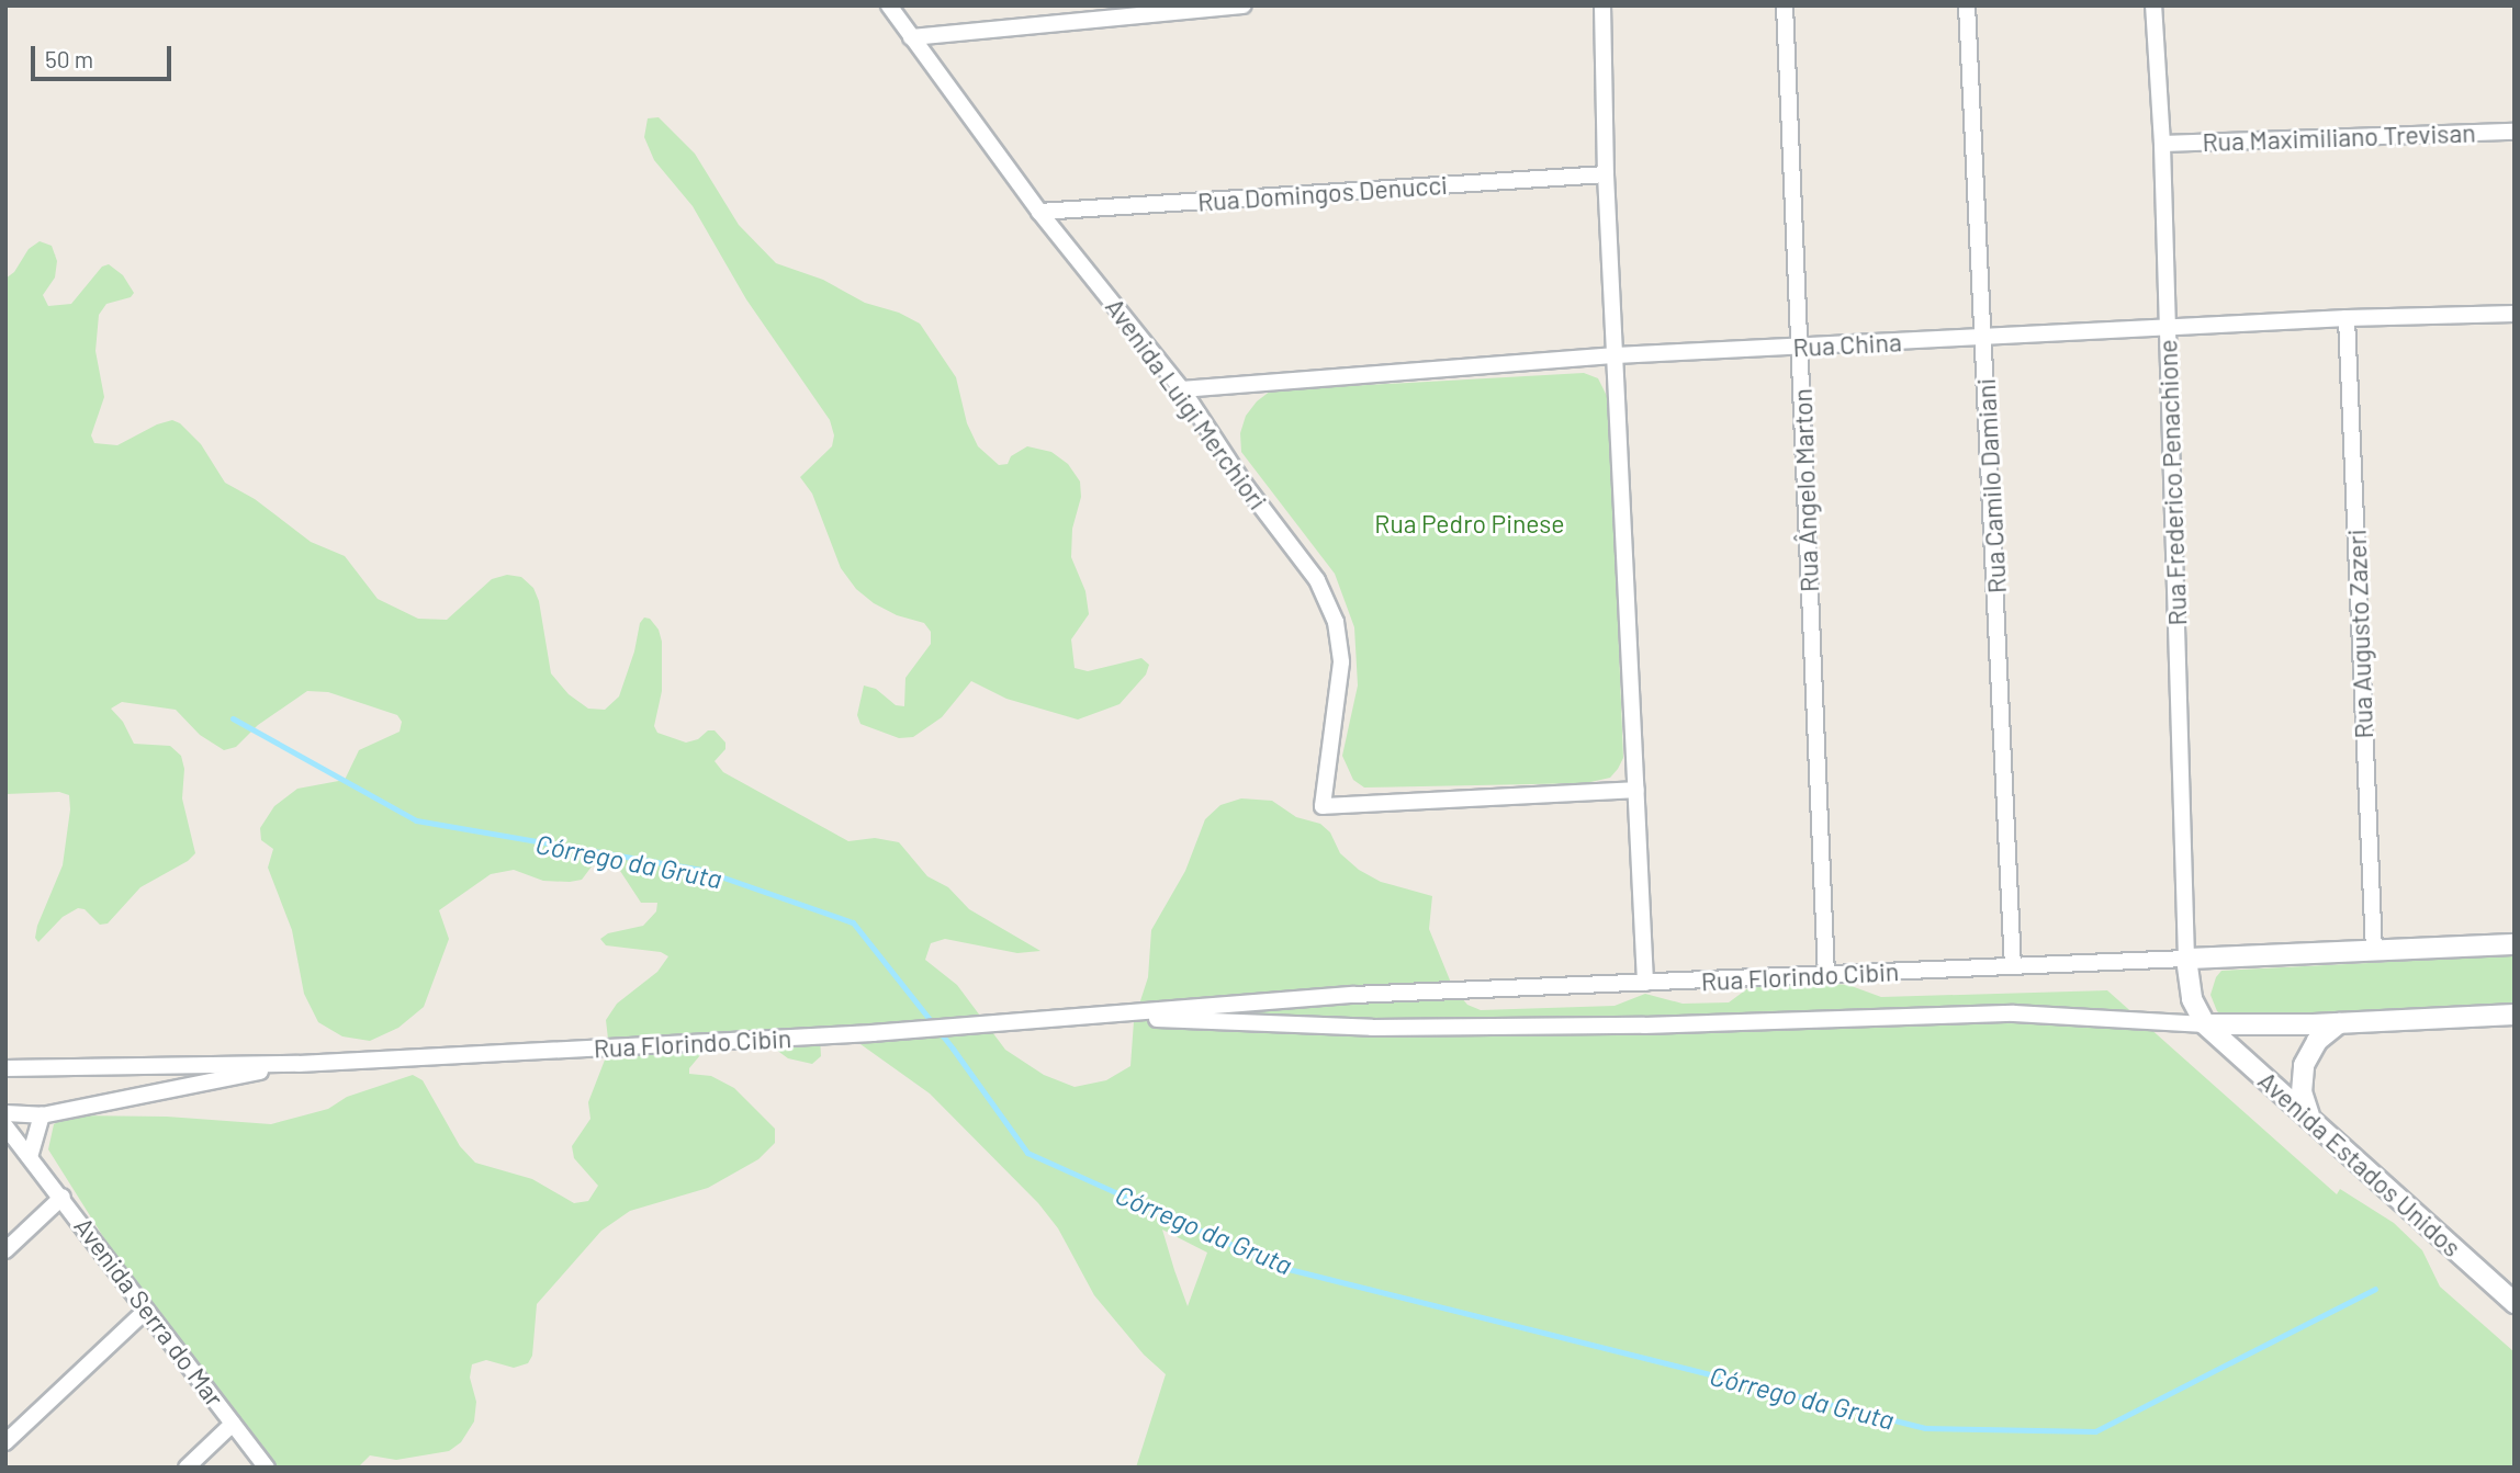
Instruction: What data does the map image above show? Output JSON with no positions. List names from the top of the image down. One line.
{"streets":{"street":["Rua Maximiliano Trevisan","Rua Domingos Denucci","Rua China","Avenida Luigi Merchiori","Rua Frederico Penachione","Rua Camilo Damiani","Rua Ângelo Marton","Rua Augusto Zazeri","Rua Florindo Cibin","Avenida Estados Unidos","Avenida Serra do Mar"]},"crossings":[["Rua Maximiliano Trevisan","Rua Frederico Penachione"],["Rua Domingos Denucci","Avenida Luigi Merchiori"],["Rua China","Avenida Luigi Merchiori"],["Rua China","Rua Frederico Penachione"],["Rua China","Rua Camilo Damiani"],["Rua China","Rua Ângelo Marton"],["Rua China","Rua Augusto Zazeri"],["Rua Frederico Penachione","Rua Florindo Cibin"],["Rua Camilo Damiani","Rua Florindo Cibin"],["Rua Ângelo Marton","Rua Florindo Cibin"],["Rua Augusto Zazeri","Rua Florindo Cibin"],["Rua Florindo Cibin","Avenida Estados Unidos"]],"water":["Córrego da Gruta"],"parks":["Rua Pedro Pinese"],"scale_bar":"50 m"}
